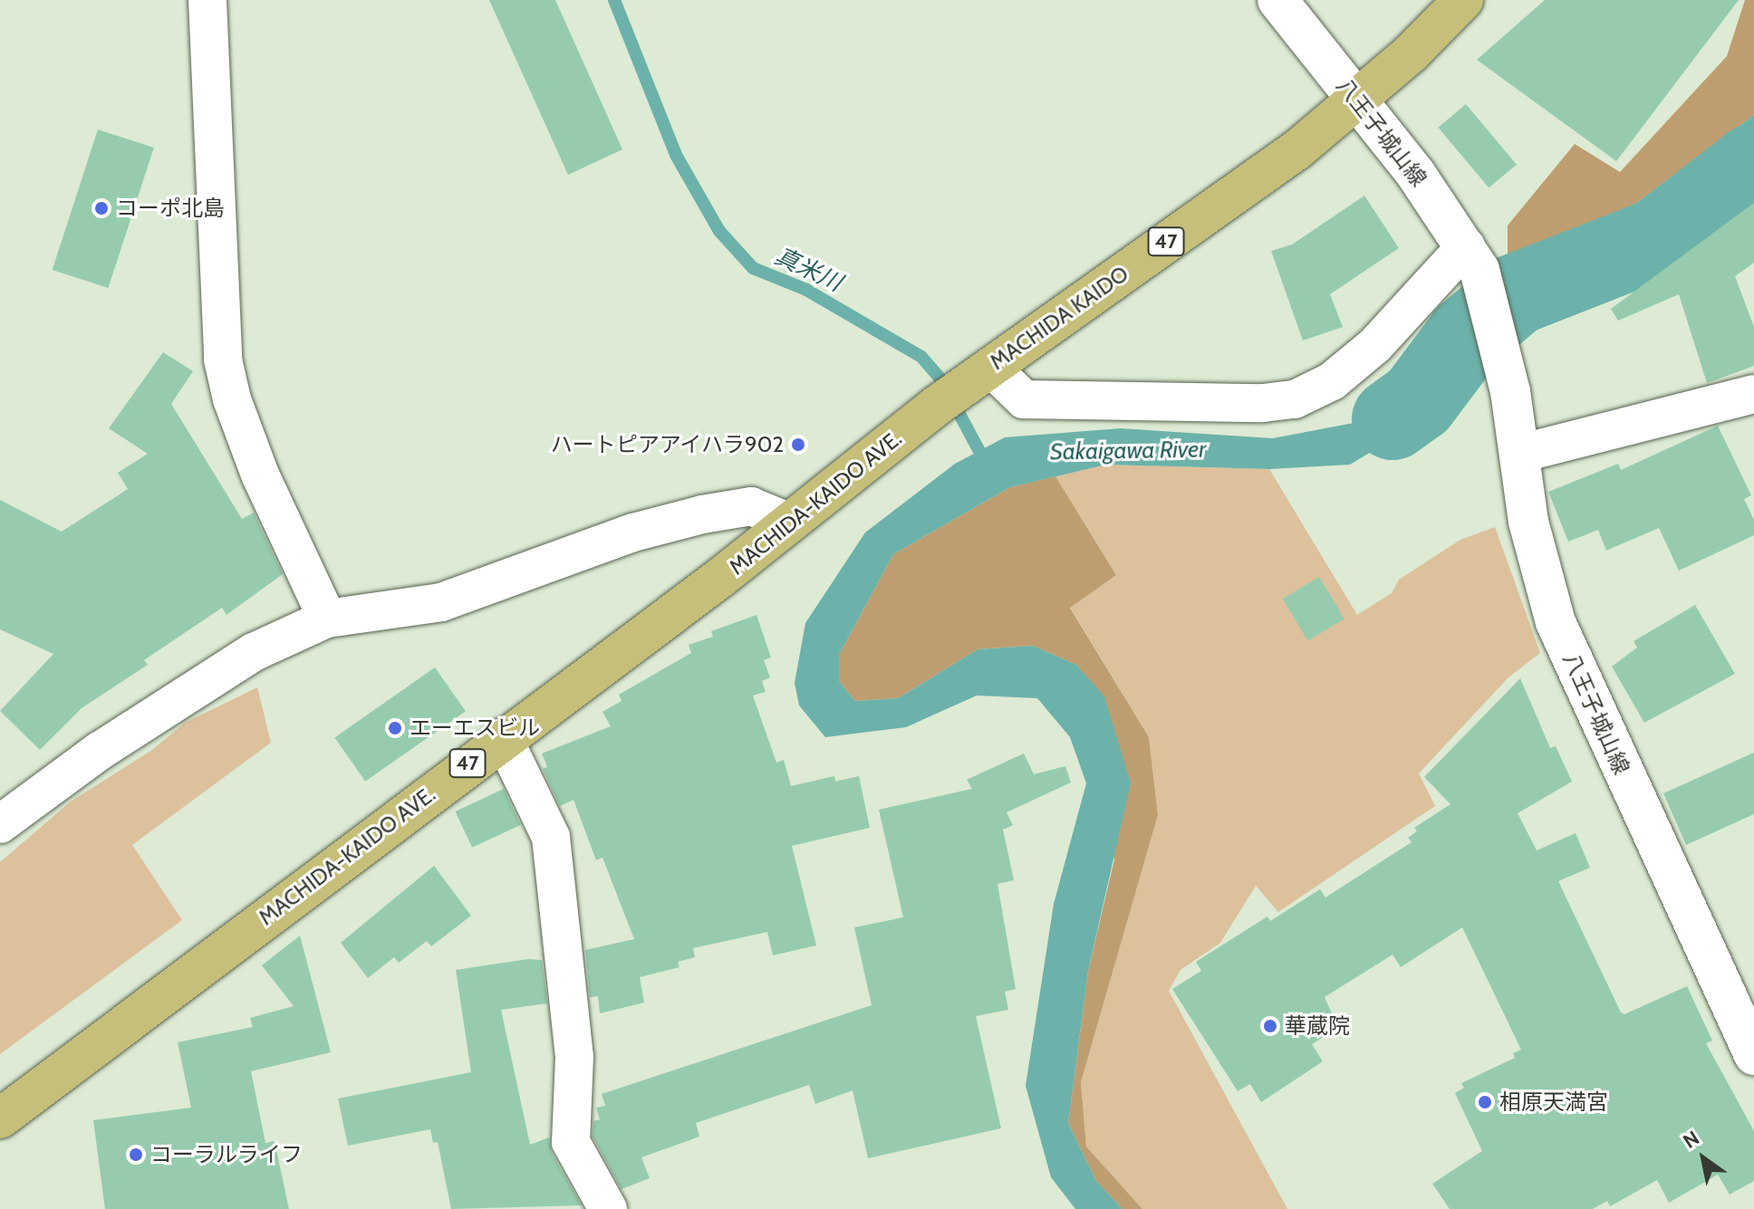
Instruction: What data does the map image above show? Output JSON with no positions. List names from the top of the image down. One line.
{"streets":{"main road":["八王子城山線","47","MACHIDA KAIDO","MACHIDA-KAIDO AVE."]},"crossings":[["八王子城山線","47"],["八王子城山線","MACHIDA KAIDO"],["47","MACHIDA KAIDO"],["MACHIDA KAIDO","MACHIDA-KAIDO AVE."]],"water":["真米川","Sakaigawa River"],"places":["コーポ北島","ハートピアアイハラ902","エーエスビル","華蔵院","相原天満宮","コーラルライフ"],"north":"top left"}
